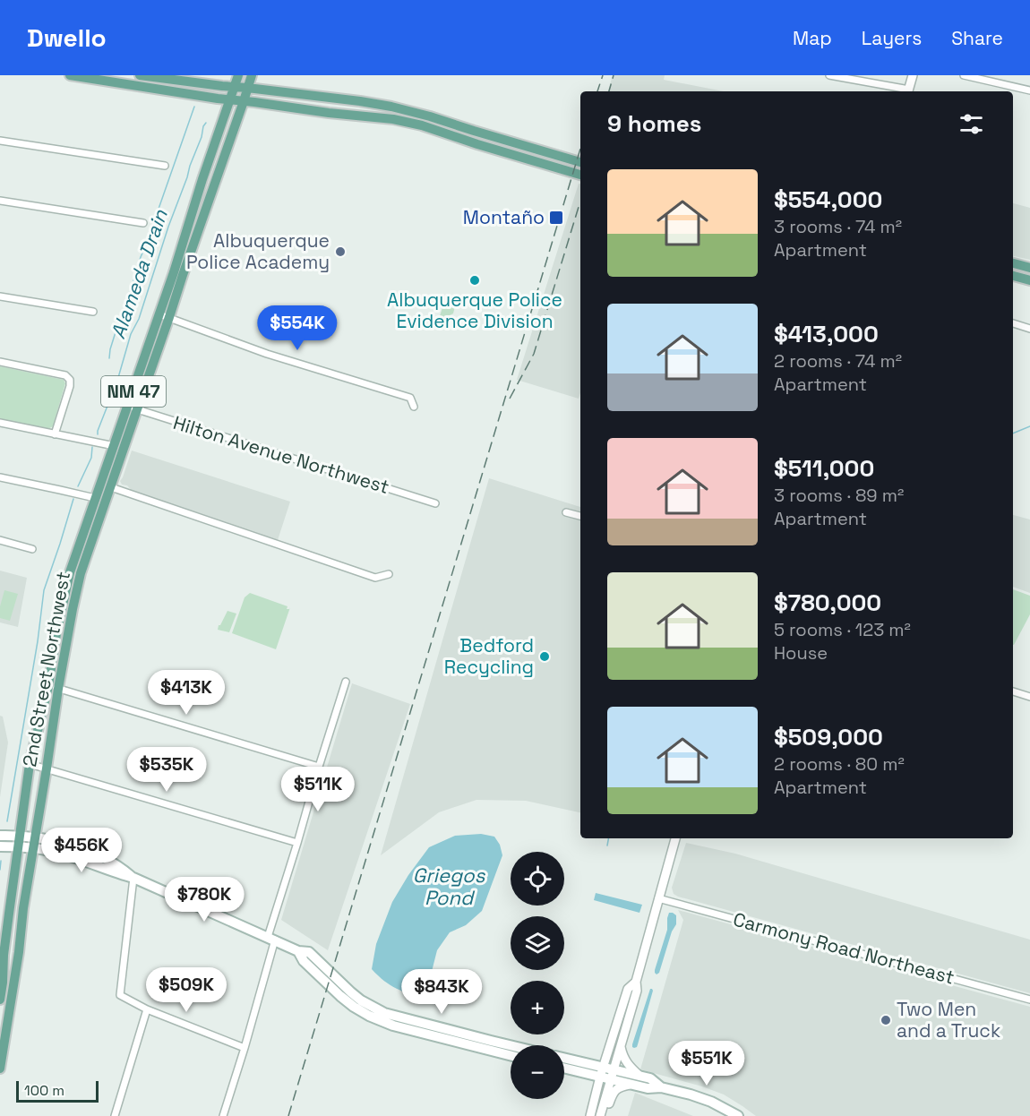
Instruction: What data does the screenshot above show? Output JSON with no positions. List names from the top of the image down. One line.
{"streets":{"main road":["NM 47","2nd Street Northwest"],"street":["Hilton Avenue Northwest","Carmony Road Northeast"]},"crossings":[["Hilton Avenue Northwest","2nd Street Northwest"]],"water":["Alameda Drain","Griegos Pond"],"places":{"transit":["Montaño"],"other":["Albuquerque Police Academy","Albuquerque Police Evidence Division","Bedford Recycling","Two Men and a Truck"]},"scale_bar":"100 m","page":{"header":"Dwello","nav":["Map","Layers","Share"],"heading":"9 homes","list":[{"name":"$554,000","note":"3 rooms · 74 m² · Apartment"},{"name":"$413,000","note":"2 rooms · 74 m² · Apartment"},{"name":"$511,000","note":"3 rooms · 89 m² · Apartment"},{"name":"$780,000","note":"5 rooms · 123 m² · House"},{"name":"$509,000","note":"2 rooms · 80 m² · Apartment"}],"price":["$554K","$413K","$535K","$511K","$456K","$780K","$509K","$843K","$551K"],"map_buttons":["+","−"],"scale":"100 m"}}
